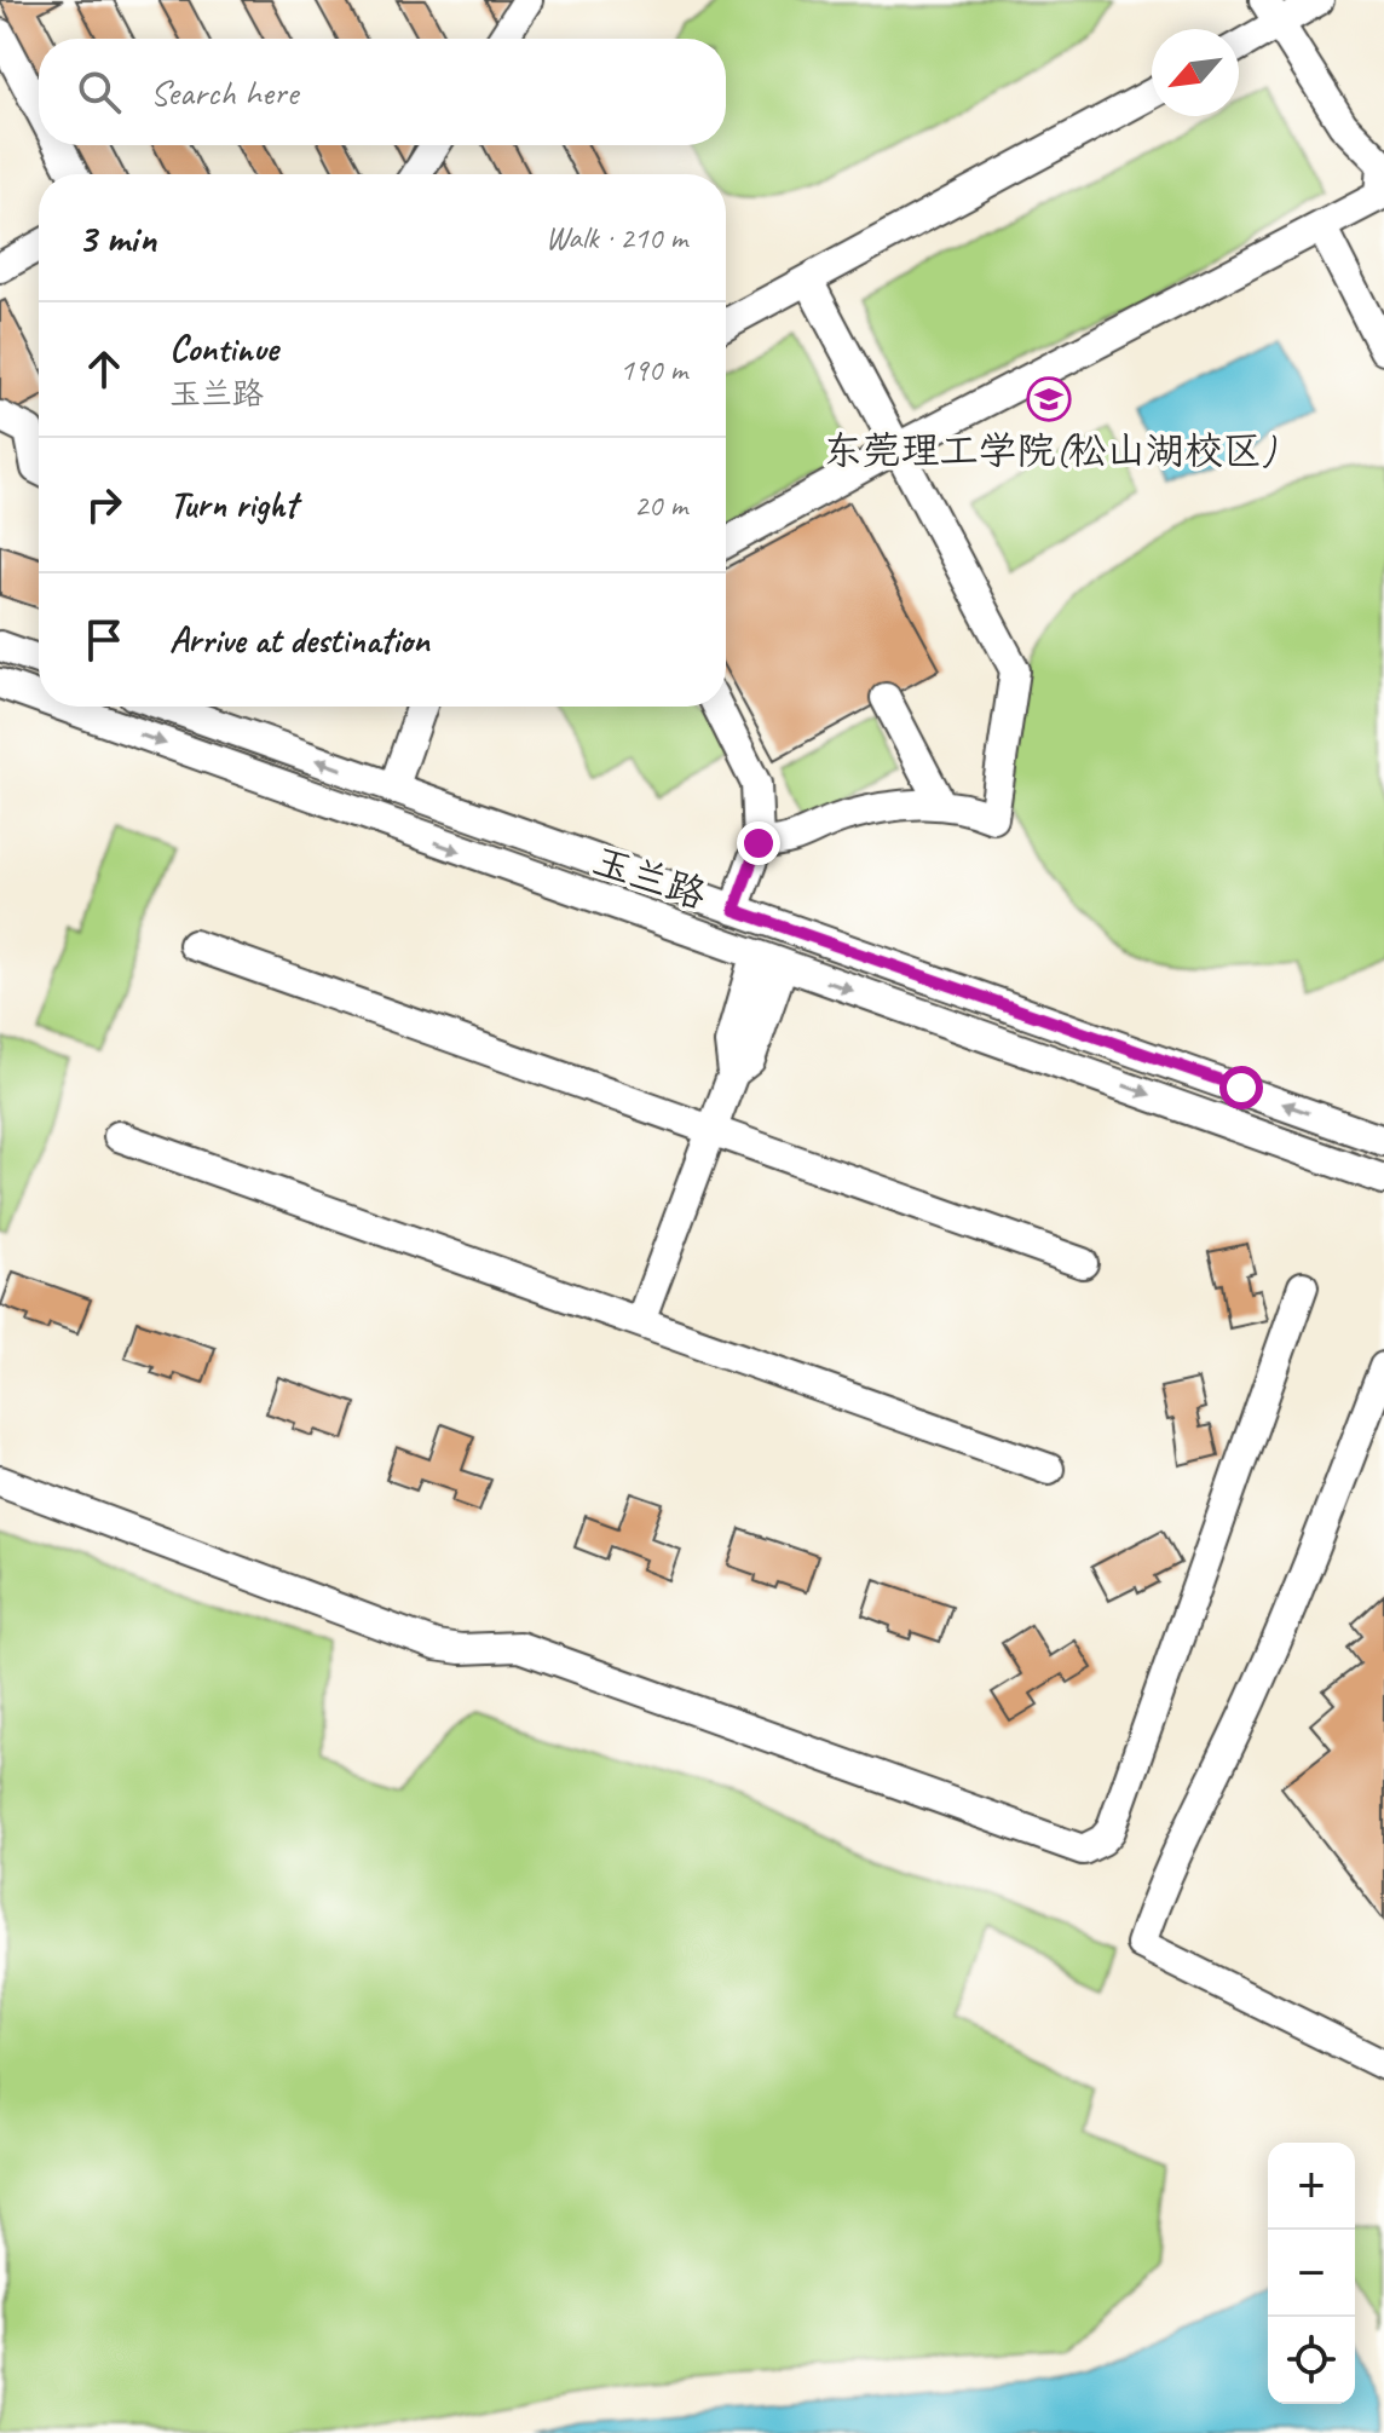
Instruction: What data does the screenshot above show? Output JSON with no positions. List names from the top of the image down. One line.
{"streets":{"street":["玉兰路"]},"places":{"school or university":["东莞理工学院(松山湖校区)"]},"north":"bottom left","page":{"search":"Search here","heading":["3 min","Walk · 210 m"],"list":[["Continue","玉兰路","190 m"],["Turn right","20 m"],"Arrive at destination"],"map_buttons":["+","−"]}}
